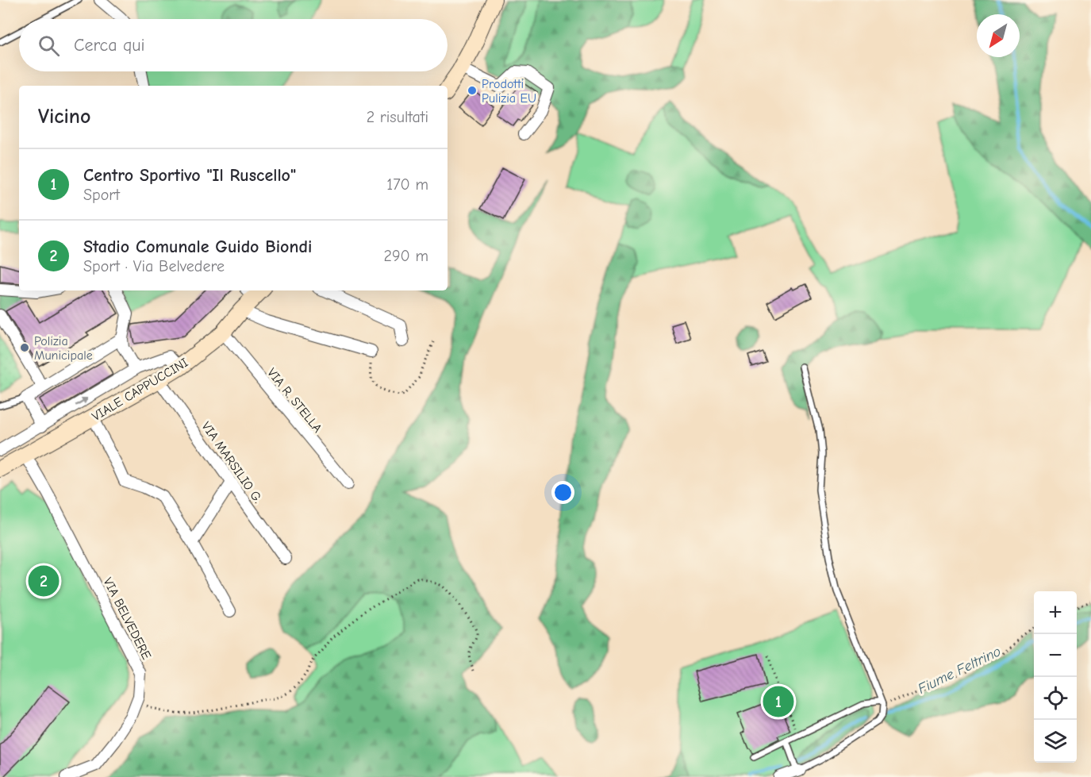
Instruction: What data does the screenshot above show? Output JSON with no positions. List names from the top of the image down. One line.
{"streets":{"street":["VIALE CAPPUCCINI","VIA R. STELLA","VIA MARSILIO G.","VIA BELVEDERE"]},"crossings":[["VIALE CAPPUCCINI","VIA R. STELLA"],["VIALE CAPPUCCINI","VIA MARSILIO G."],["VIALE CAPPUCCINI","VIA BELVEDERE"]],"water":["Fiume Feltrino"],"places":["Prodotti Pulizia EU","Polizia Municipale"],"north":"bottom left","page":{"search":"Cerca qui","heading":["Vicino","2 risultati"],"list":[{"mark":"1","name":"Centro Sportivo \"Il Ruscello\"","note":"Sport","value":"170 m"},{"mark":"2","name":"Stadio Comunale Guido Biondi","note":"Sport · Via Belvedere","value":"290 m"}],"pins":["2","1"],"map_buttons":["+","−"]}}
